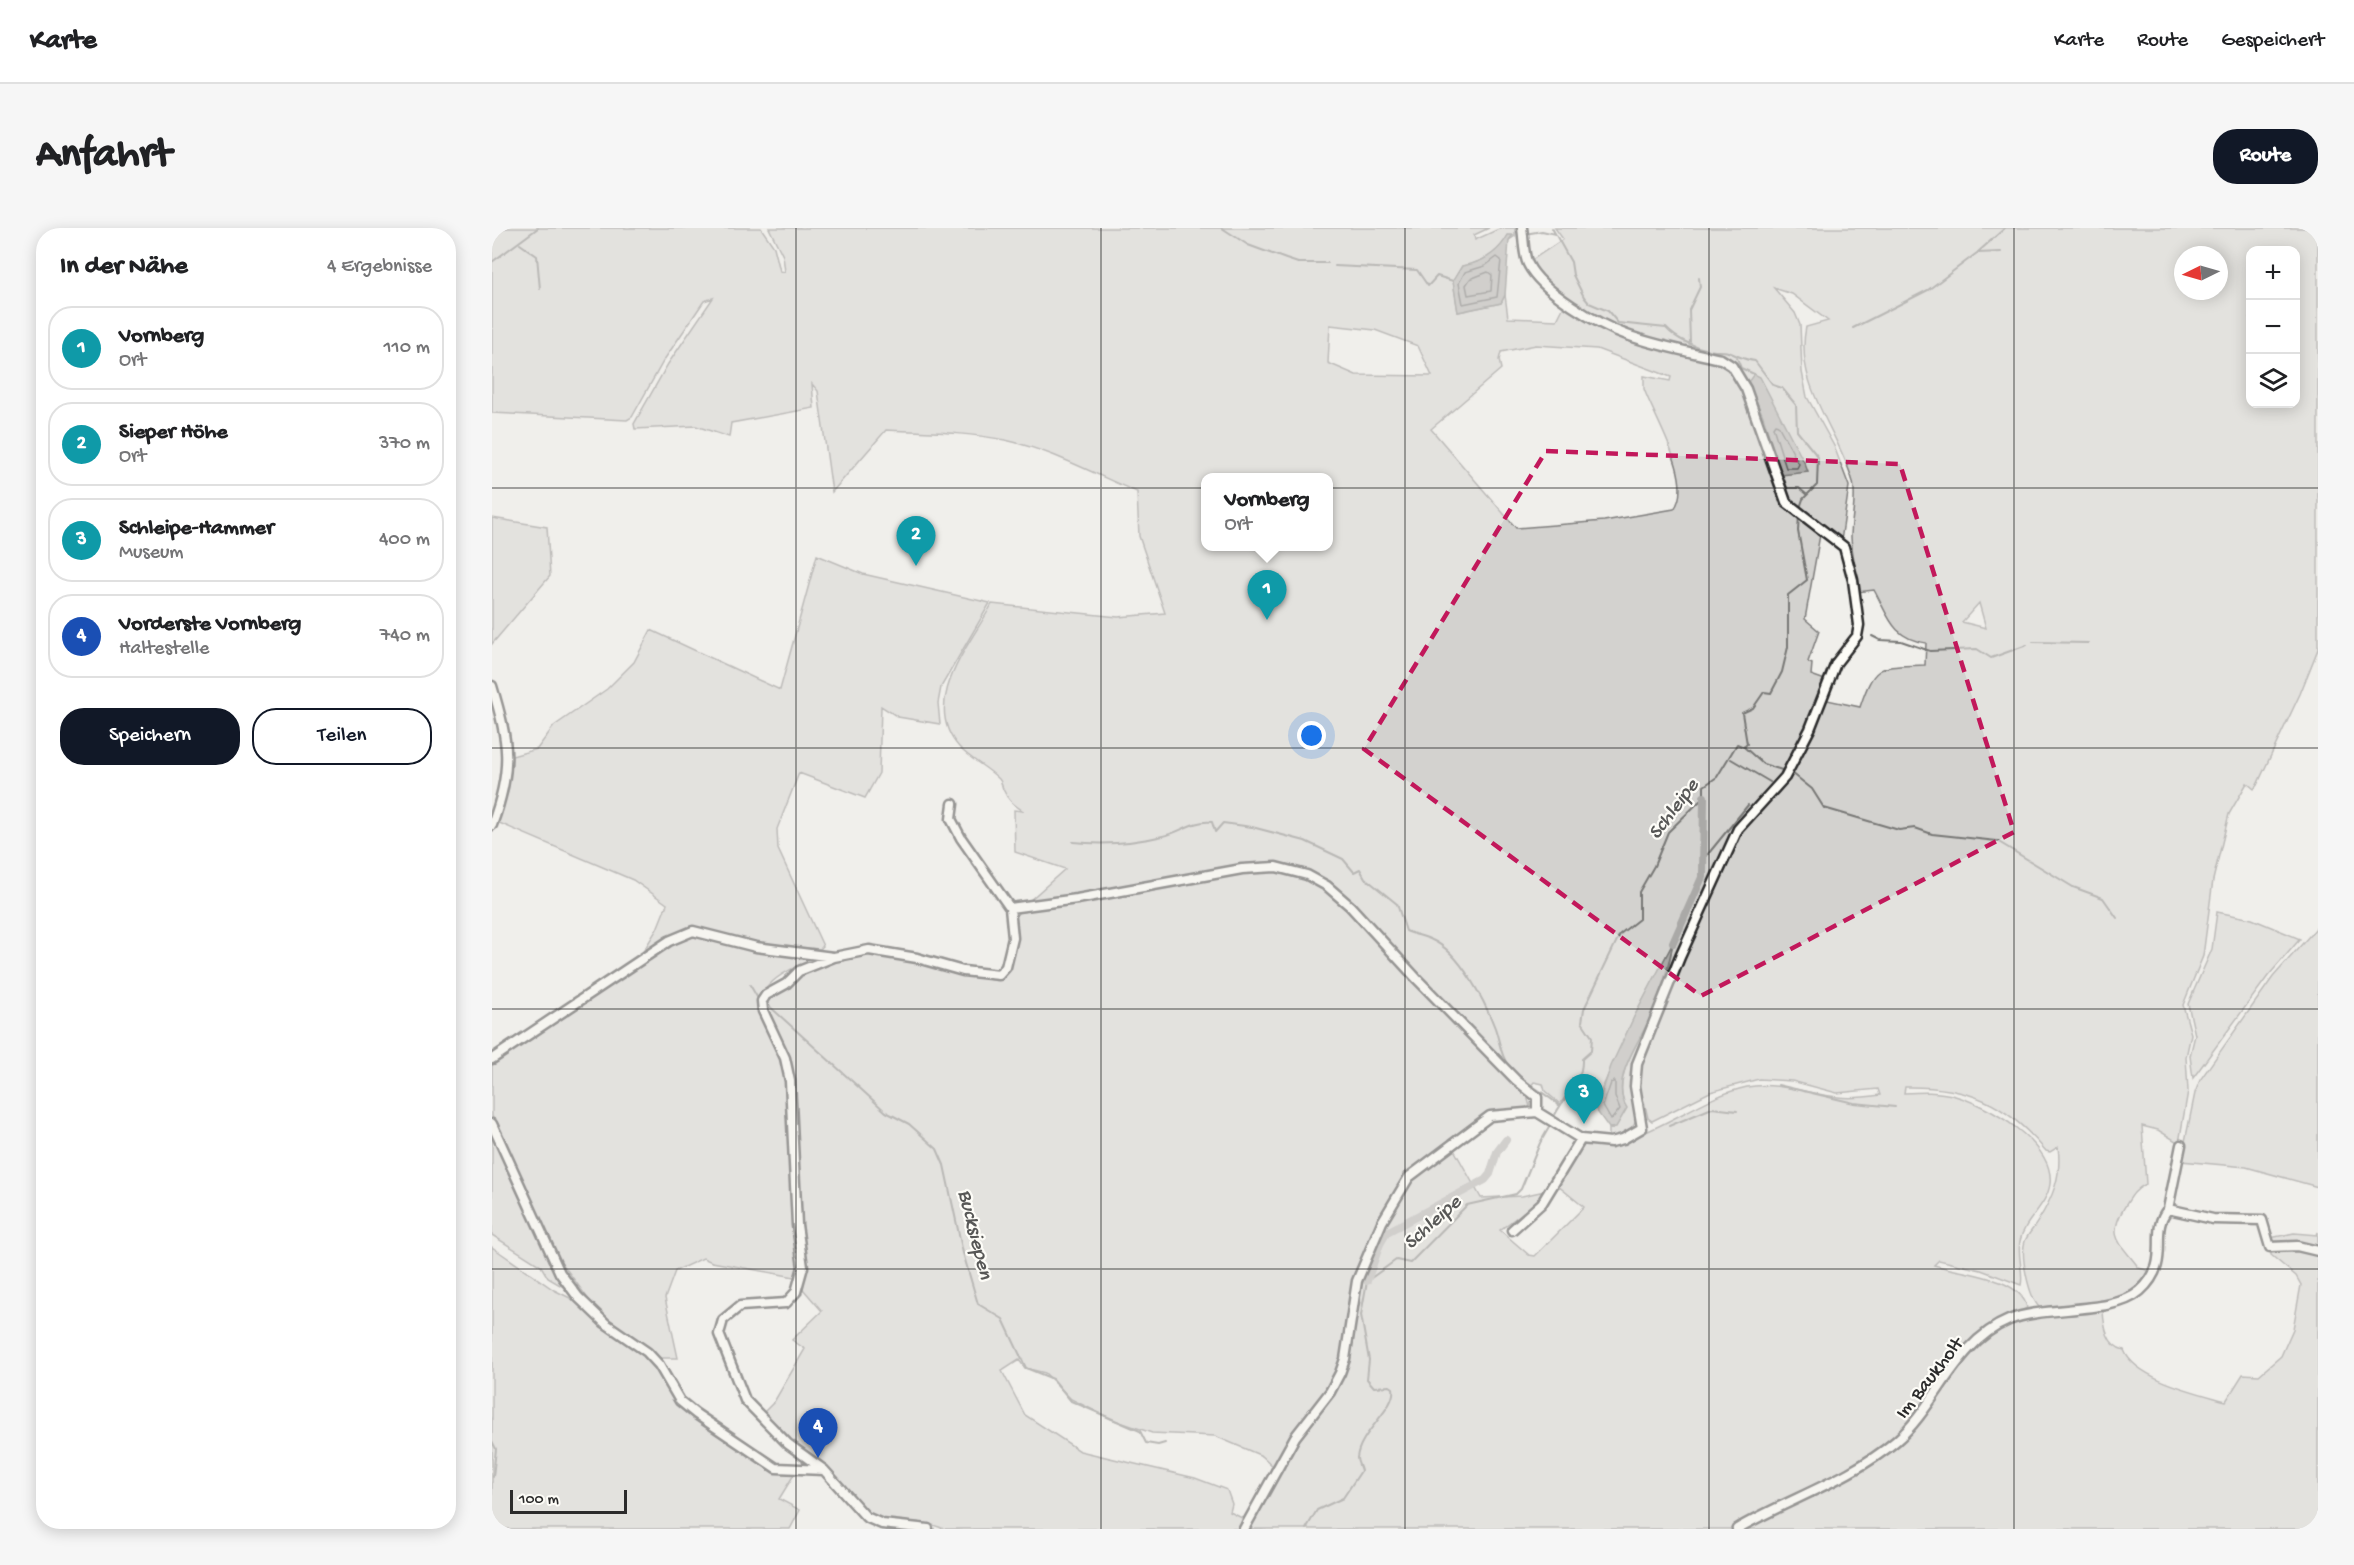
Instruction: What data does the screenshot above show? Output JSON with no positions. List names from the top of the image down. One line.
{"streets":{"street":["Im Baukholt"]},"water":["Schleipe","Bucksiepen"],"scale_bar":"100 m","north":"left","page":{"header":"Karte","nav":["Karte","Route","Gespeichert"],"buttons":["Route",["Speichern","Teilen"]],"title":"Anfahrt","heading":["In der Nähe","4 Ergebnisse"],"map_buttons":["+","−"],"list":[{"mark":"1","name":"Vornberg","note":"Ort","value":"110 m"},{"mark":"2","name":"Sieper Höhe","note":"Ort","value":"370 m"},{"mark":"3","name":"Schleipe-Hammer","note":"Museum","value":"400 m"},{"mark":"4","name":"Vorderste Vornberg","note":"Haltestelle","value":"740 m"}],"popup":["Vornberg","Ort"],"pins":["2","1","3","4"],"scale":"100 m"}}
